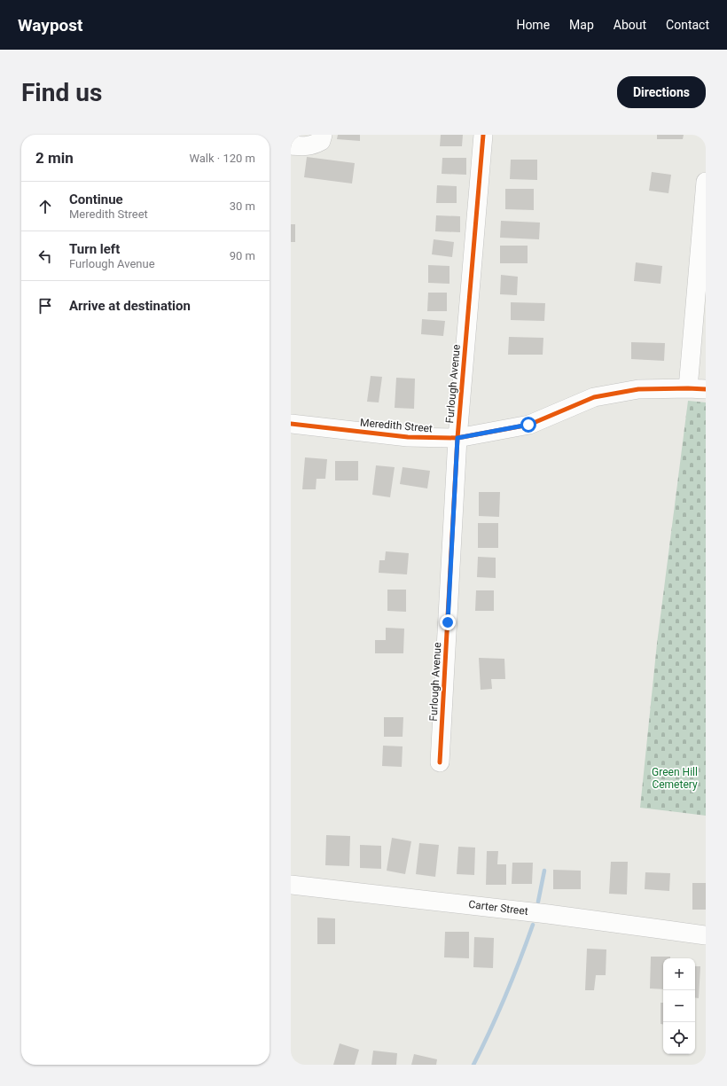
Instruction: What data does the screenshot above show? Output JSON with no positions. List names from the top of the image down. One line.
{"streets":{"street":["Furlough Avenue","Meredith Street","Carter Street"]},"crossings":[["Furlough Avenue","Meredith Street"]],"parks":["Green Hill Cemetery"],"page":{"header":"Waypost","nav":["Home","Map","About","Contact"],"buttons":"Directions","title":"Find us","heading":["2 min","Walk · 120 m"],"list":[["Continue","Meredith Street","30 m"],["Turn left","Furlough Avenue","90 m"],"Arrive at destination"],"map_buttons":["+","−"]}}
